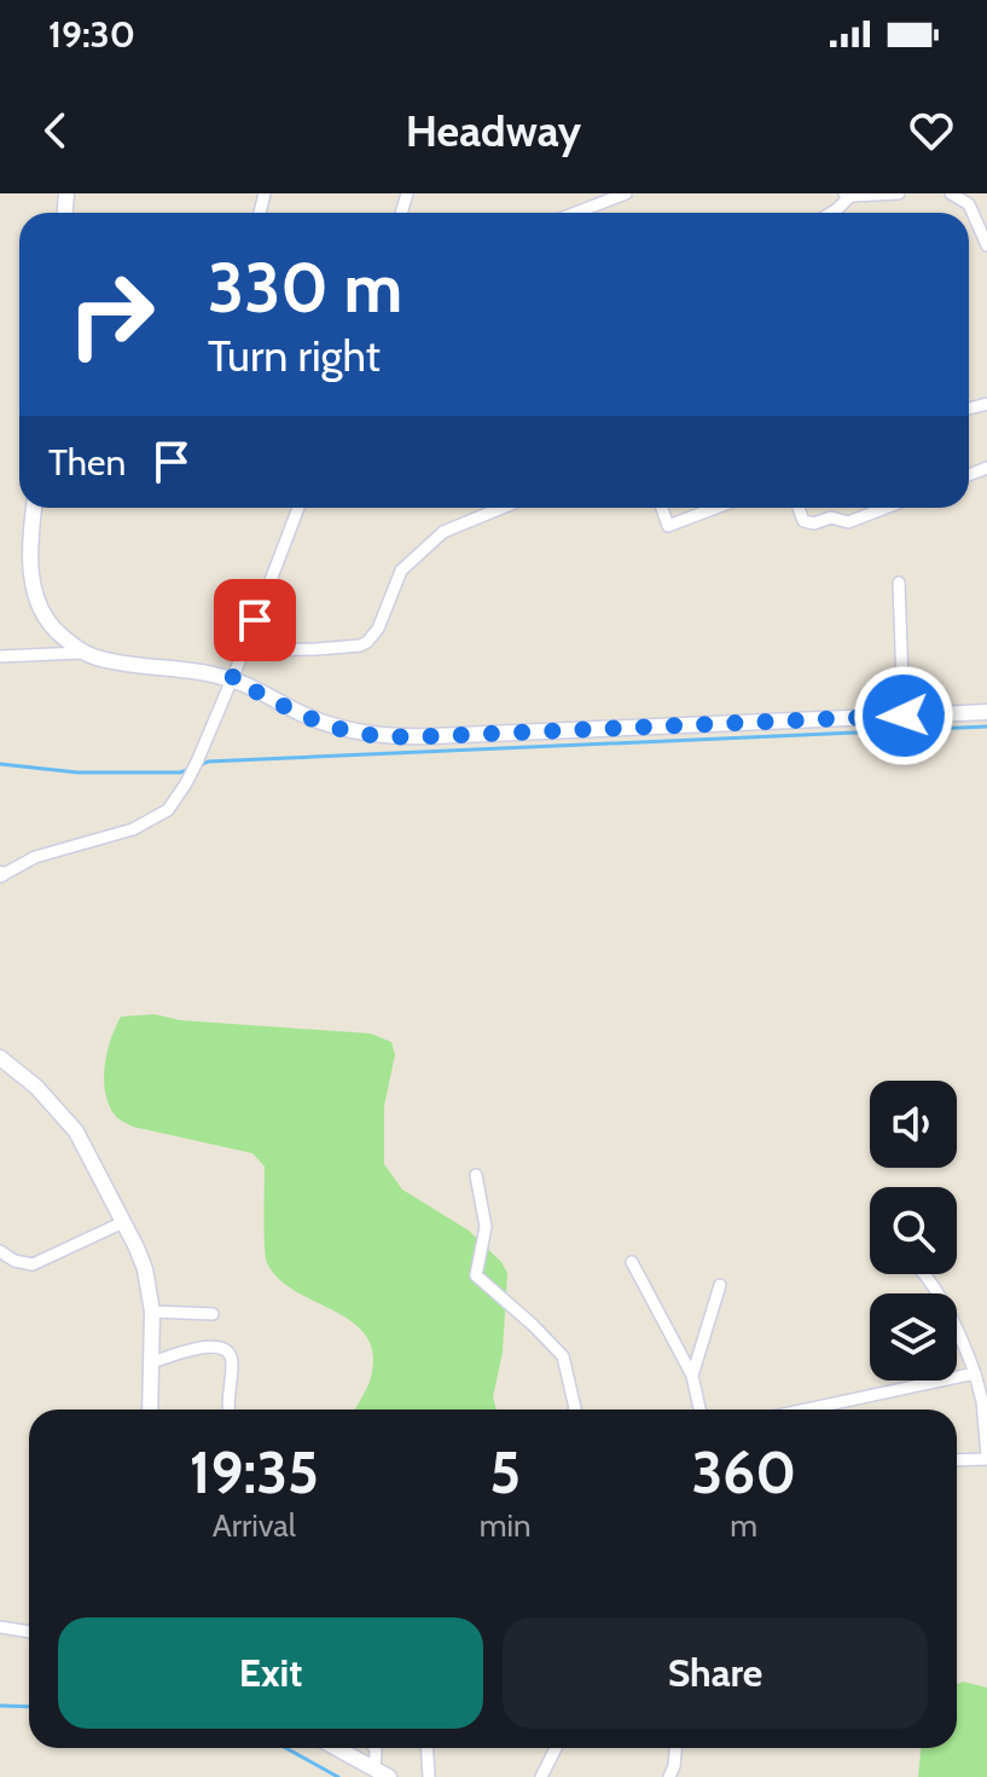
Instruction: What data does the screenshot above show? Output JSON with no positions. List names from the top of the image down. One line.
{"page":{"status":"19:30","header":"Headway","turn":["330 m","Turn right"],"then":"Then","eta":["19:35","Arrival","5","min","360","m"],"buttons":["Exit","Share"]}}
